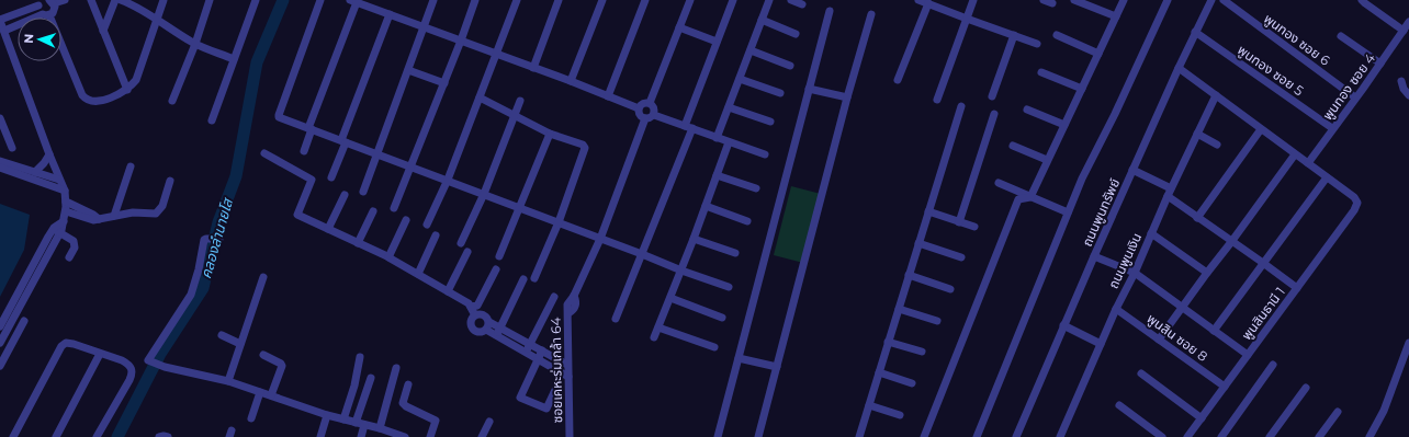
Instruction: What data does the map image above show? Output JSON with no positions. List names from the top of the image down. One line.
{"streets":{"street":["พูนทอง ซอย 6","พูนทอง ซอย 5","พูนทอง ซอย 4","ถนนพูนทรัพย์","ถนนพูนเงิน","พูนสินธานี 1","พูนสิน ซอย 8","ซอยเคหะร่มเกล้า 64"]},"crossings":[["พูนทอง ซอย 6","พูนทอง ซอย 4"],["พูนทอง ซอย 5","พูนทอง ซอย 4"],["พูนทอง ซอย 5","ถนนพูนทรัพย์"],["ถนนพูนเงิน","พูนสิน ซอย 8"],["พูนสินธานี 1","พูนสิน ซอย 8"]],"water":["คลองลำนายโส"],"north":"left"}
